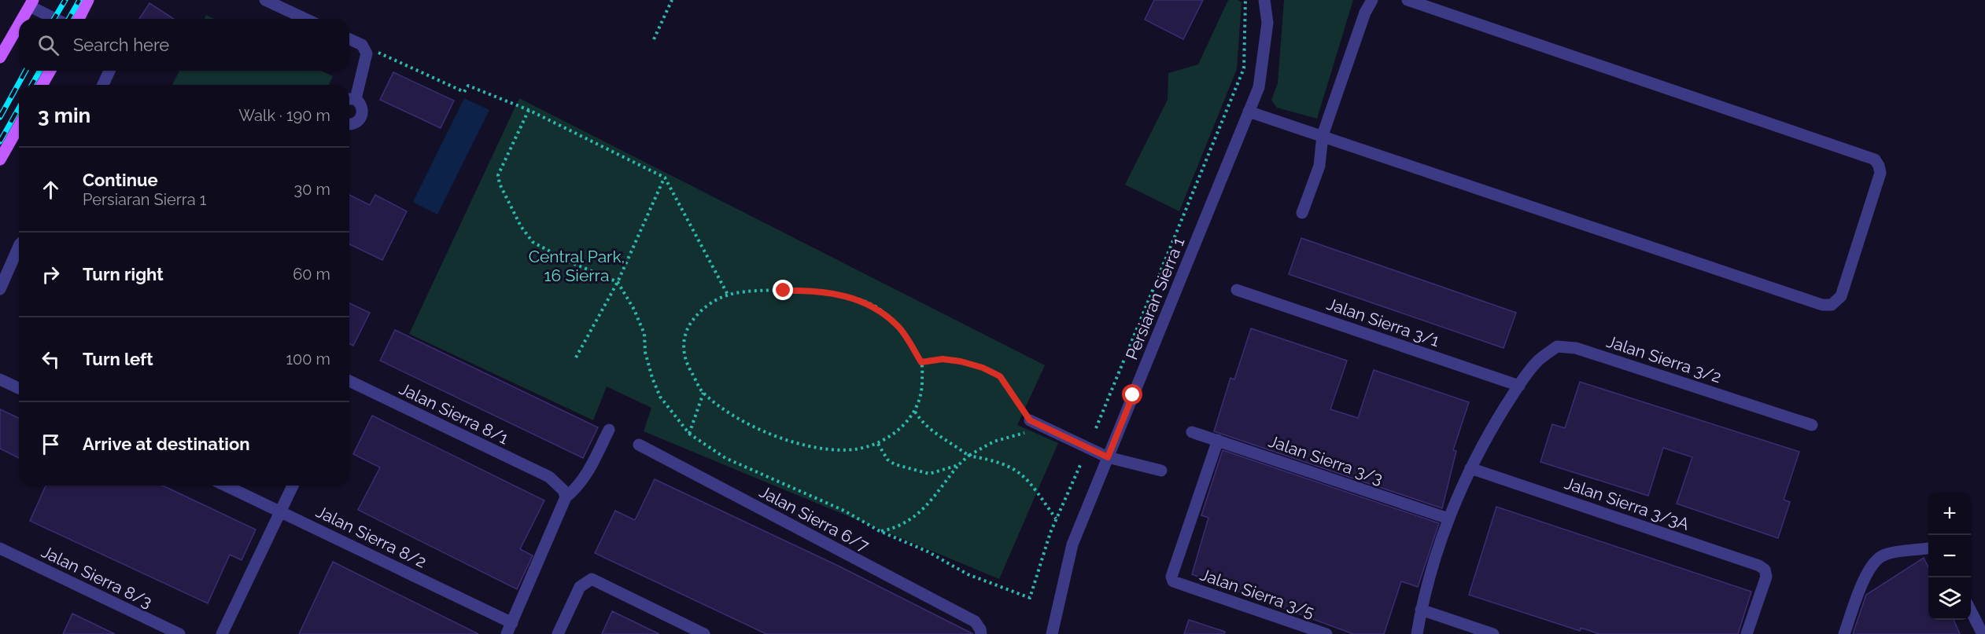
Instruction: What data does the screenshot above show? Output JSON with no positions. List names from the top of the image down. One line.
{"streets":{"street":["Persiaran Sierra 1","Jalan Sierra 3/1","Jalan Sierra 3/2","Jalan Sierra 8/1","Jalan Sierra 3/3","Jalan Sierra 3/3A","Jalan Sierra 6/7","Jalan Sierra 8/2","Jalan Sierra 8/3","Jalan Sierra 3/5"]},"crossings":[["Jalan Sierra 3/1","Jalan Sierra 3/2"],["Jalan Sierra 3/2","Jalan Sierra 3/3"],["Jalan Sierra 3/2","Jalan Sierra 3/3A"],["Jalan Sierra 3/3","Jalan Sierra 3/5"]],"parks":["Central Park, 16 Sierra"],"page":{"search":"Search here","heading":["3 min","Walk · 190 m"],"list":[["Continue","Persiaran Sierra 1","30 m"],["Turn right","60 m"],["Turn left","100 m"],"Arrive at destination"],"map_buttons":["+","−"]}}
